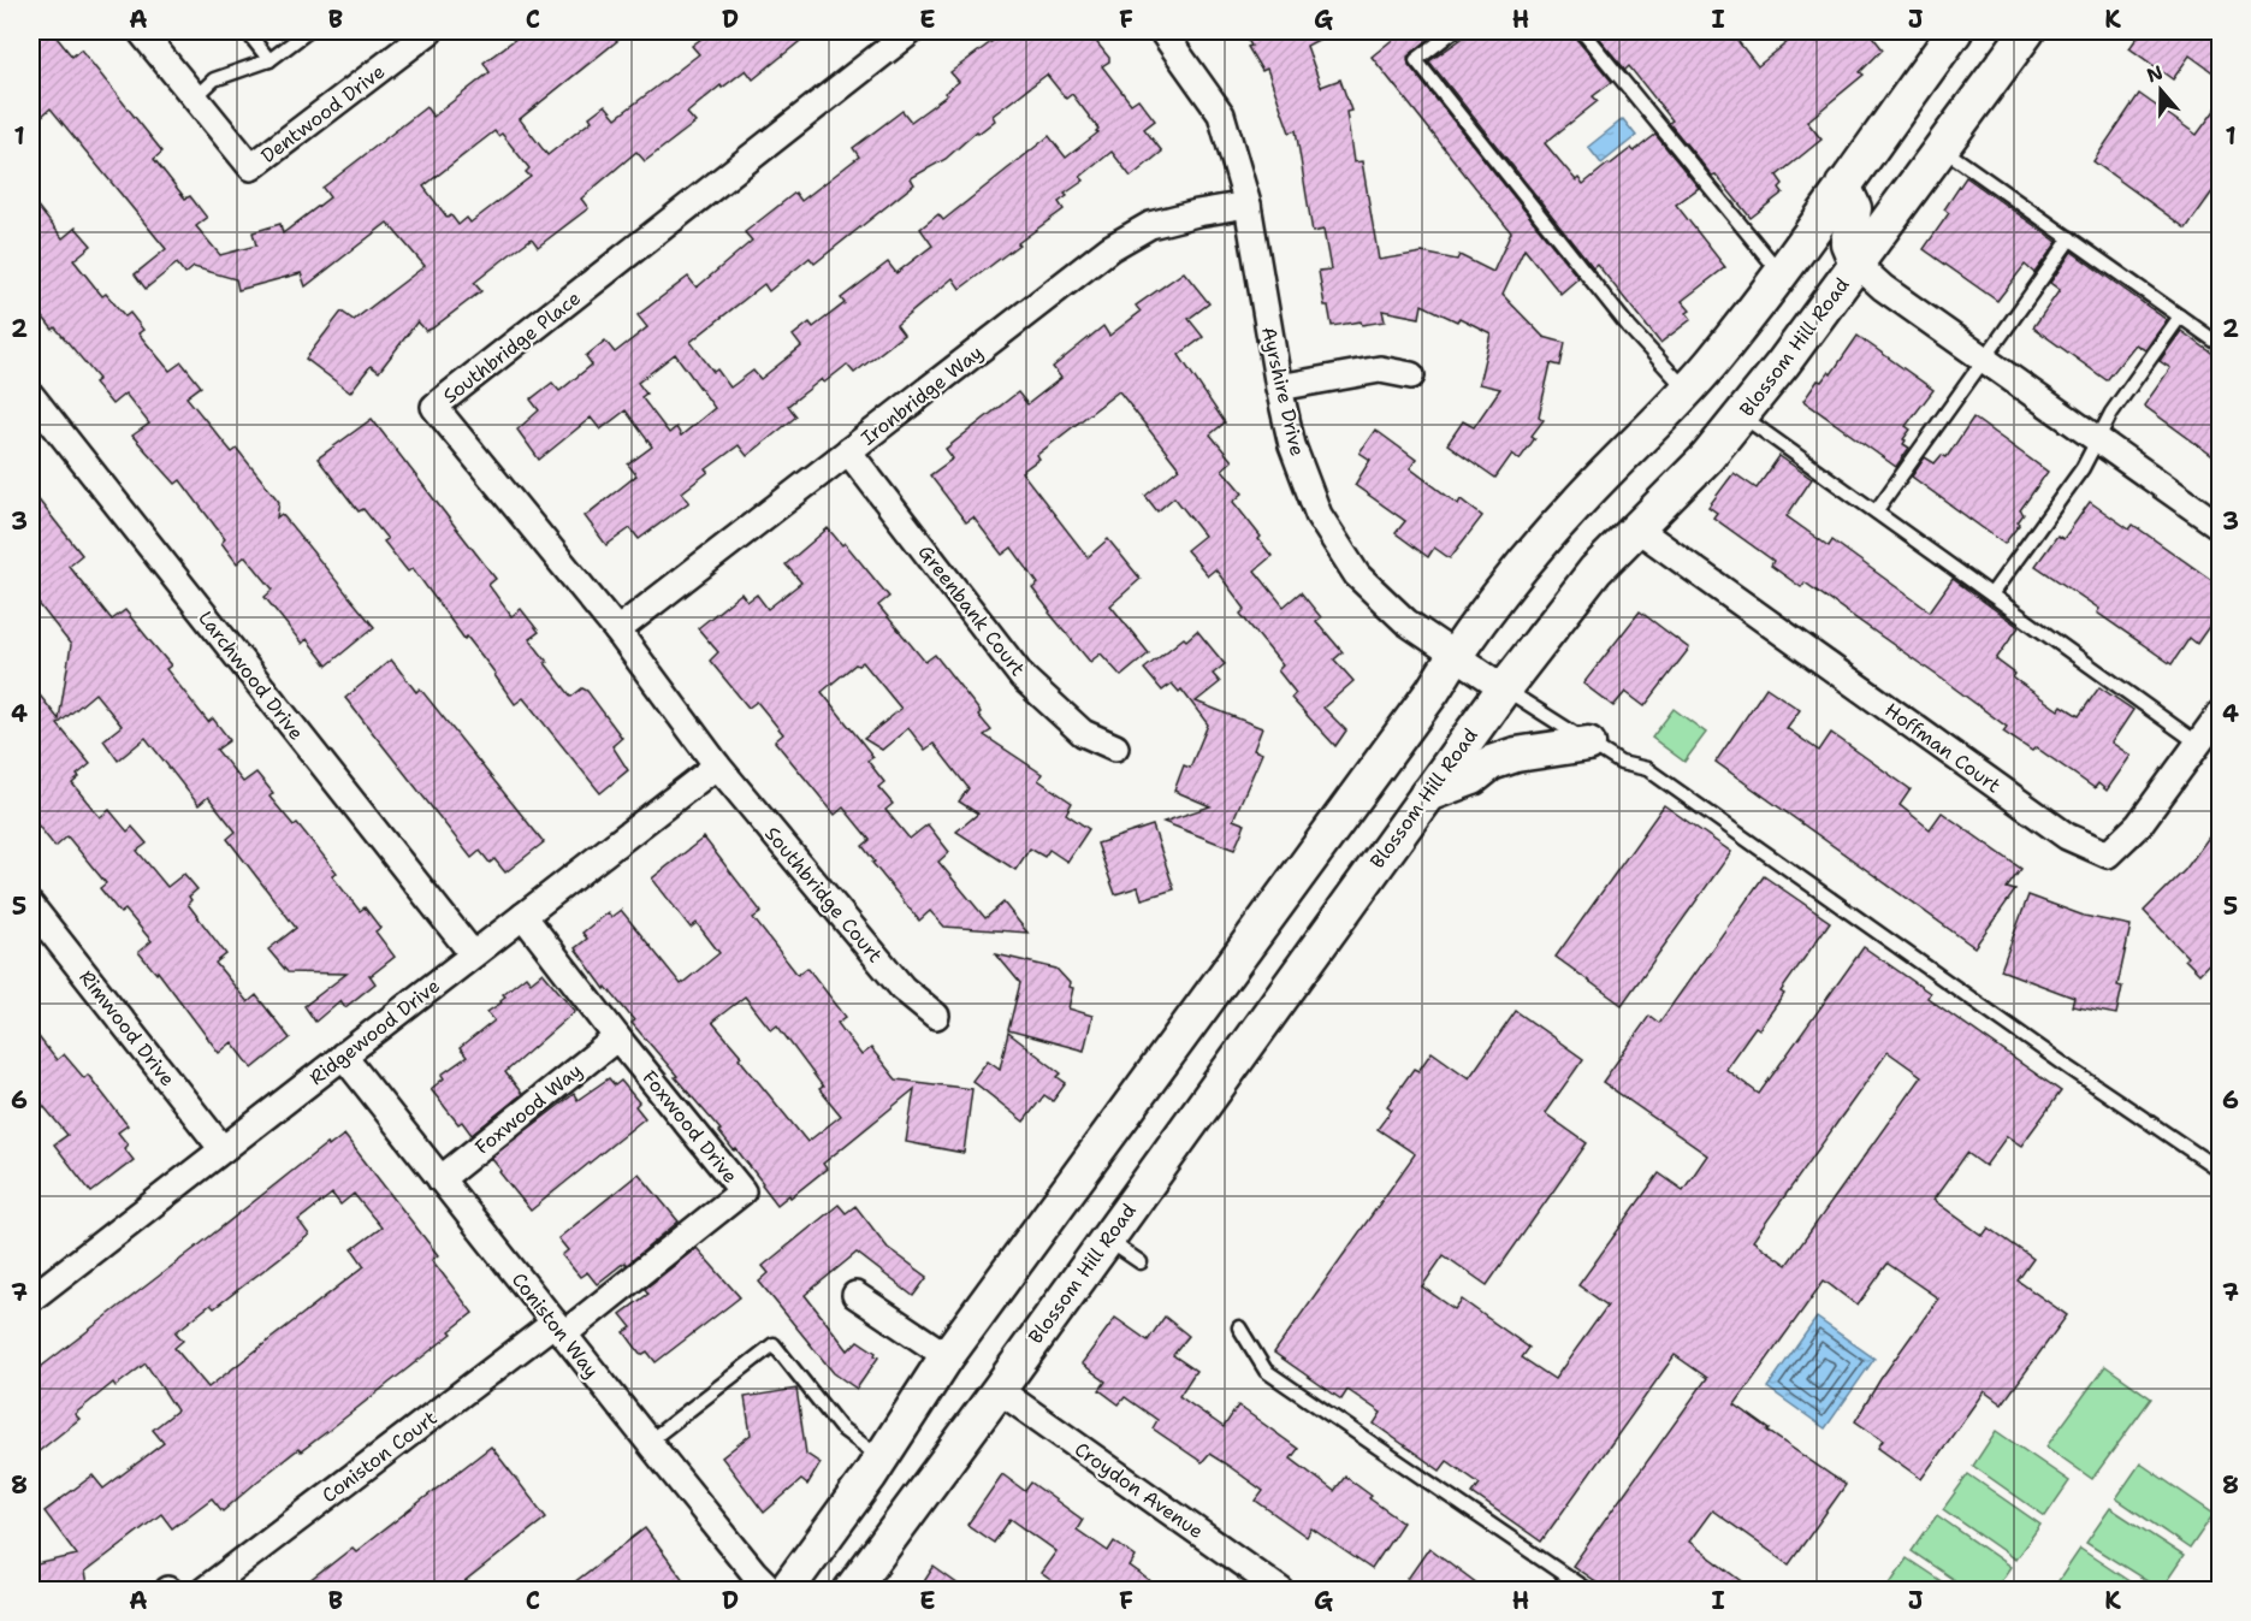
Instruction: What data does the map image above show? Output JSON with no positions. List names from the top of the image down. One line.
{"streets":{"main road":["Blossom Hill Road"],"street":["Dentwood Drive","Southbridge Place","Ayrshire Drive","Ironbridge Way","Greenbank Court","Larchwood Drive","Hoffman Court","Southbridge Court","Rimwood Drive","Ridgewood Drive","Foxwood Way","Foxwood Drive","Coniston Way","Coniston Court","Croydon Avenue"]},"crossings":[["Southbridge Place","Ironbridge Way"],["Southbridge Place","Southbridge Court"],["Southbridge Place","Ridgewood Drive"],["Blossom Hill Road","Ayrshire Drive"],["Blossom Hill Road","Hoffman Court"],["Blossom Hill Road","Croydon Avenue"],["Ayrshire Drive","Ironbridge Way"],["Ironbridge Way","Greenbank Court"],["Larchwood Drive","Ridgewood Drive"],["Southbridge Court","Ridgewood Drive"],["Rimwood Drive","Ridgewood Drive"],["Ridgewood Drive","Foxwood Drive"],["Ridgewood Drive","Coniston Way"],["Foxwood Way","Foxwood Drive"],["Foxwood Way","Coniston Way"],["Foxwood Drive","Coniston Way"],["Foxwood Drive","Coniston Court"],["Coniston Way","Coniston Court"]],"north":"top","grid":{"columns":["A","B","C","D","E","F","G","H","I","J","K"],"rows":["1","2","3","4","5","6","7","8"]}}
